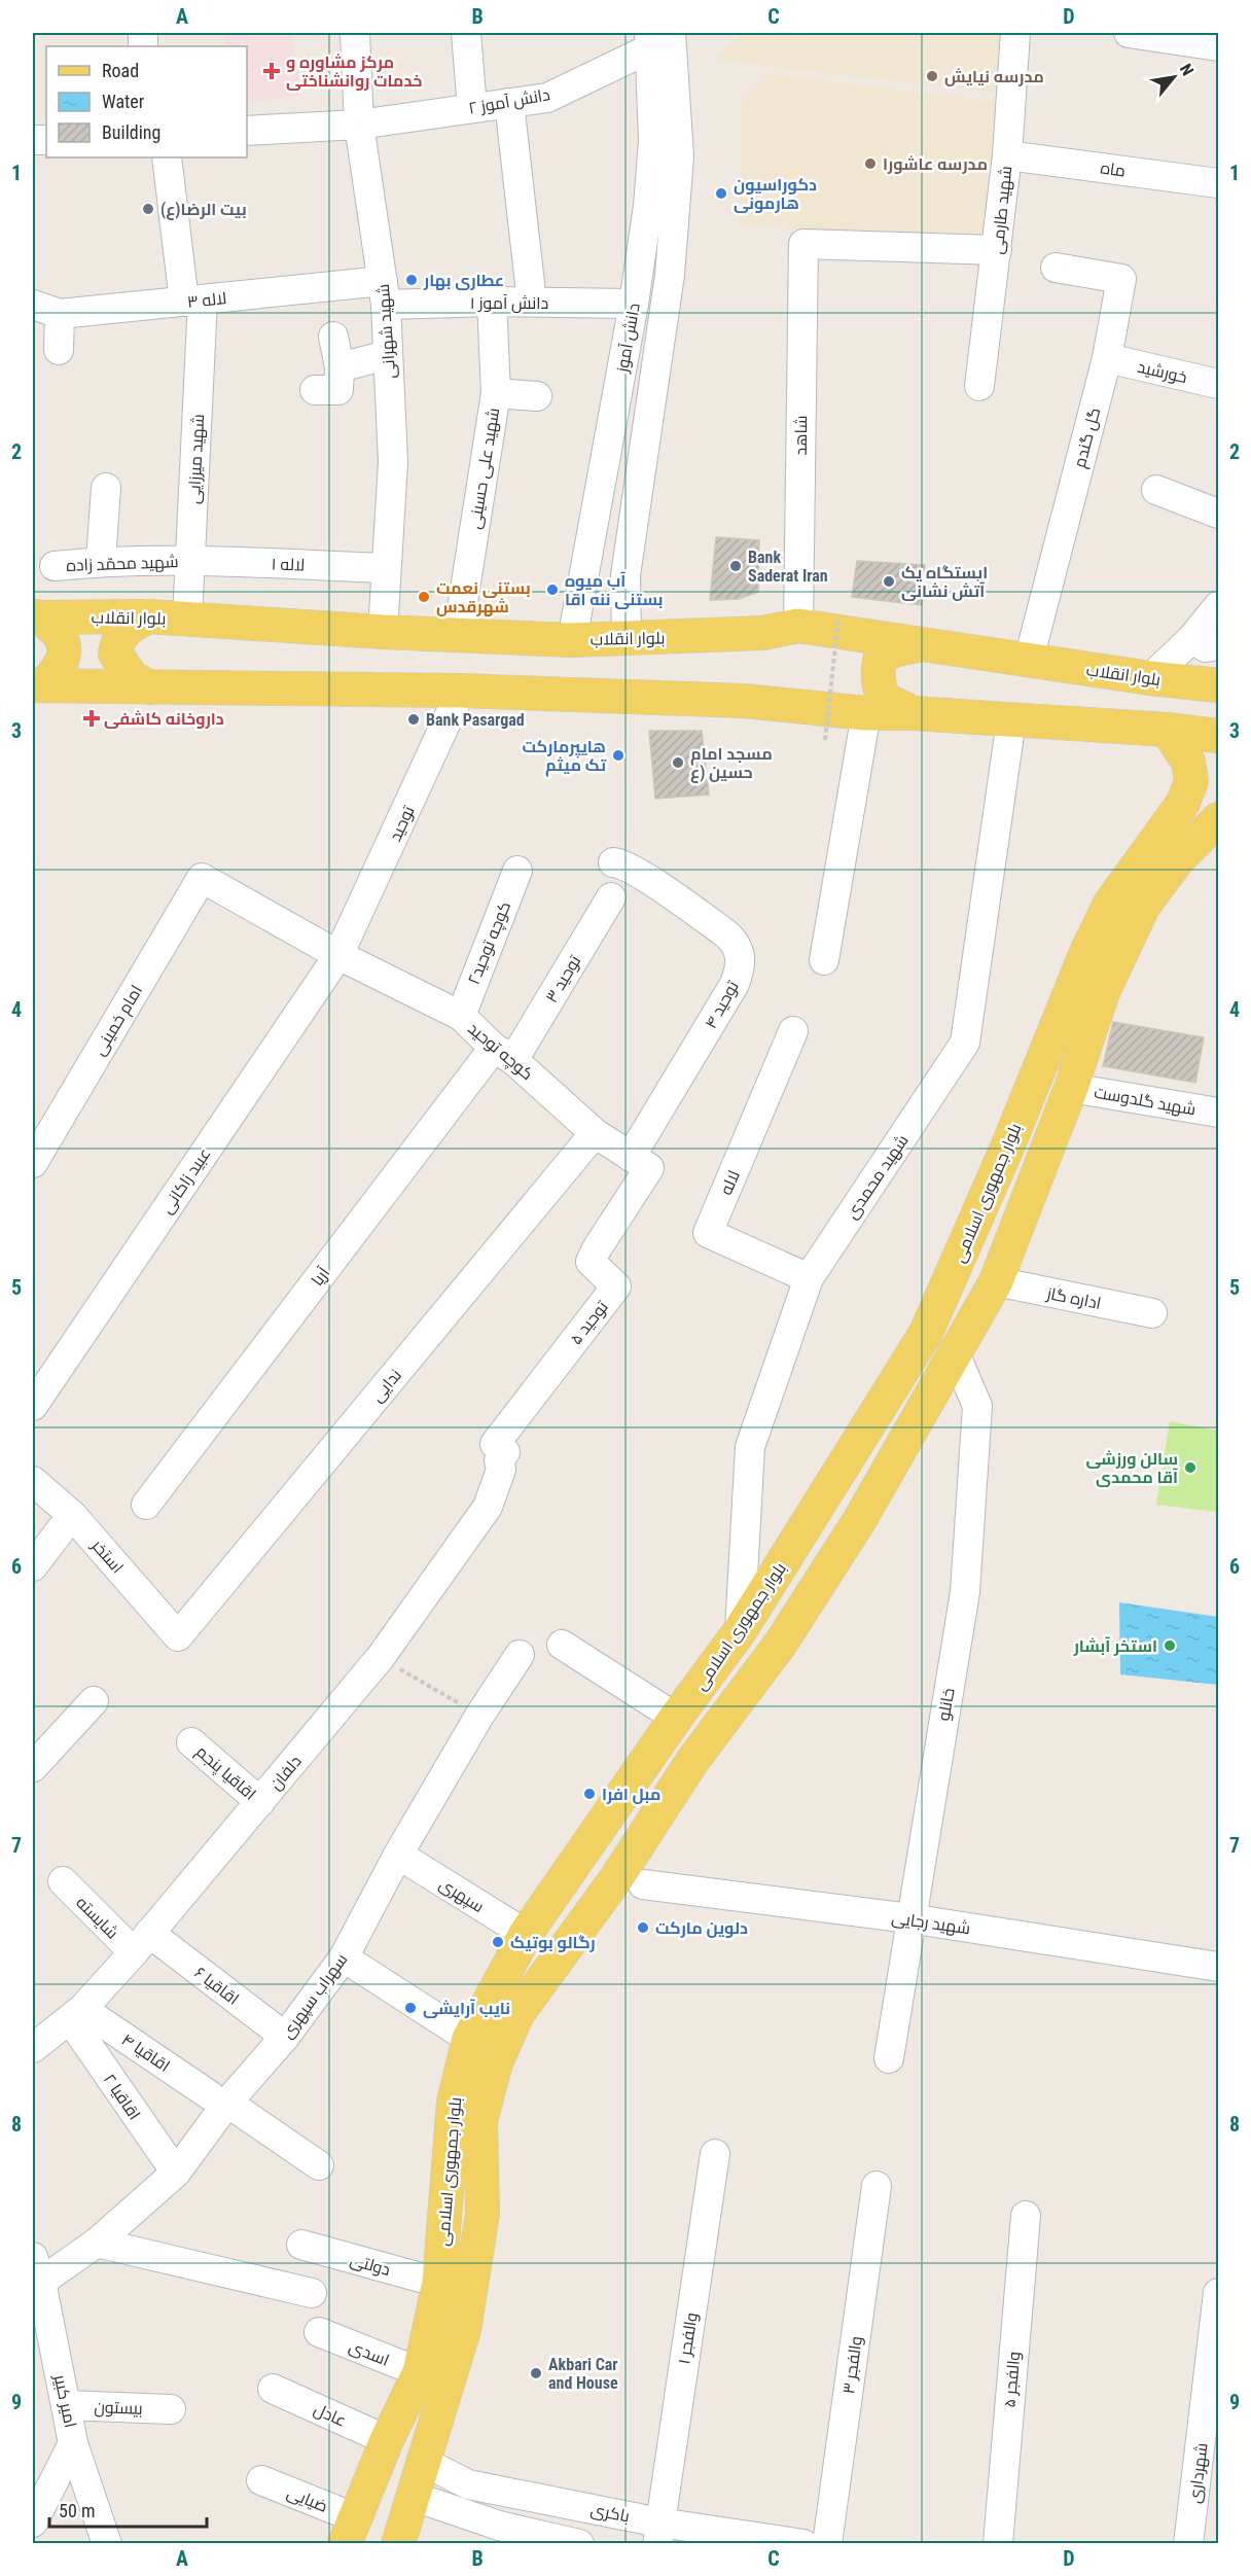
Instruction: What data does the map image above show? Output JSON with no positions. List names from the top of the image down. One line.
{"streets":{"main road":["بلوار انقلاب","بلوار جمهوری اسلامی"],"street":["دانش آموز ۲","ماه","شهید طارمی","لاله ۳","دانش آموز ۱","شهید شهرانی","دانش آموز","خورشید","شاهد","گل گندم","شهید میرزایی","شهید علی حسینی","شهید محمّد زاده","لاله ۱","توحید","کوچه توحید۲","توحید ۳","توحید ۴","امام خمینی","کوچه توحید","شهید گلدوست","شهید محمدی","عبید زاکانی","لاله","آریا","اداره گاز","توحید ۵","ندایی","استخر","خانلو","اقاقیا پنجم","دلفان","سپهری","شایسته","شهید رجایی","اقاقیا ۶","سهراب سپهری","اقاقیا ۴","اقاقیا ۲","دولتی","والفجر ۱","اسدی","والفجر ۳","والفجر ۵","امیر کبیر","بیستون","عادل","شهرداری","ضیایی","باکری"]},"crossings":[["دانش آموز ۲","شهید شهرانی"],["دانش آموز ۲","دانش آموز"],["ماه","شهید طارمی"],["شهید طارمی","شاهد"],["لاله ۳","دانش آموز ۱"],["لاله ۳","شهید شهرانی"],["لاله ۳","شهید میرزایی"],["دانش آموز ۱","شهید شهرانی"],["دانش آموز ۱","دانش آموز"],["دانش آموز ۱","شهید علی حسینی"],["شهید شهرانی","لاله ۱"],["شهید شهرانی","بلوار انقلاب"],["دانش آموز","بلوار انقلاب"],["خورشید","گل گندم"],["شاهد","بلوار انقلاب"],["گل گندم","بلوار انقلاب"],["شهید میرزایی","شهید محمّد زاده"],["شهید میرزایی","لاله ۱"],["شهید میرزایی","بلوار انقلاب"],["شهید علی حسینی","بلوار انقلاب"],["شهید محمّد زاده","لاله ۱"],["توحید","کوچه توحید"],["توحید","عبید زاکانی"],["کوچه توحید۲","کوچه توحید"],["توحید ۳","کوچه توحید"],["توحید ۳","آریا"],["توحید ۴","کوچه توحید"],["توحید ۴","توحید ۵"],["امام خمینی","کوچه توحید"],["کوچه توحید","عبید زاکانی"],["کوچه توحید","آریا"],["کوچه توحید","توحید ۵"],["کوچه توحید","ندایی"],["شهید گلدوست","بلوار جمهوری اسلامی"],["شهید محمدی","لاله"],["شهید محمدی","بلوار جمهوری اسلامی"],["بلوار جمهوری اسلامی","اداره گاز"],["بلوار جمهوری اسلامی","خانلو"],["بلوار جمهوری اسلامی","سپهری"],["بلوار جمهوری اسلامی","دولتی"],["بلوار جمهوری اسلامی","اسدی"],["بلوار جمهوری اسلامی","عادل"],["بلوار جمهوری اسلامی","ضیایی"],["بلوار جمهوری اسلامی","باکری"],["توحید ۵","دلفان"],["ندایی","استخر"],["خانلو","شهید رجایی"],["اقاقیا پنجم","دلفان"],["دلفان","شایسته"],["دلفان","اقاقیا ۶"],["دلفان","اقاقیا ۴"],["دلفان","اقاقیا ۲"],["سپهری","سهراب سپهری"],["شایسته","اقاقیا ۶"],["اقاقیا ۶","سهراب سپهری"],["سهراب سپهری","اقاقیا ۴"],["سهراب سپهری","اقاقیا ۲"],["سهراب سپهری","امیر کبیر"],["اقاقیا ۴","اقاقیا ۲"],["والفجر ۱","باکری"],["امیر کبیر","بیستون"]],"places":{"health":["مرکز مشاوره و خدمات روانشناختی","داروخانه کاشفی"],"other":["مدرسه نیایش","مدرسه عاشورا","دکوراسیون هارمونی","بیت الرضا(ع)","عطاری بهار","Bank Saderat Iran","ایستگاه یک آتش نشانی","آب میوه بستنی ننه اقا","بستنی نعمت شهرقدس","Bank Pasargad","هایپرمارکت تک میثم","مسجد امام حسین (ع","سالن ورزشی آقا محمدی","استخر آبشار","مبل افرا","دلوین مارکت","رگالو بوتیک","نایب آرایشی","Akbari Car and House"]},"legend":["Road","Water","Building"],"scale_bar":"50 m","north":"top right","grid":{"columns":["A","B","C","D"],"rows":["1","2","3","4","5","6","7","8","9"]}}
